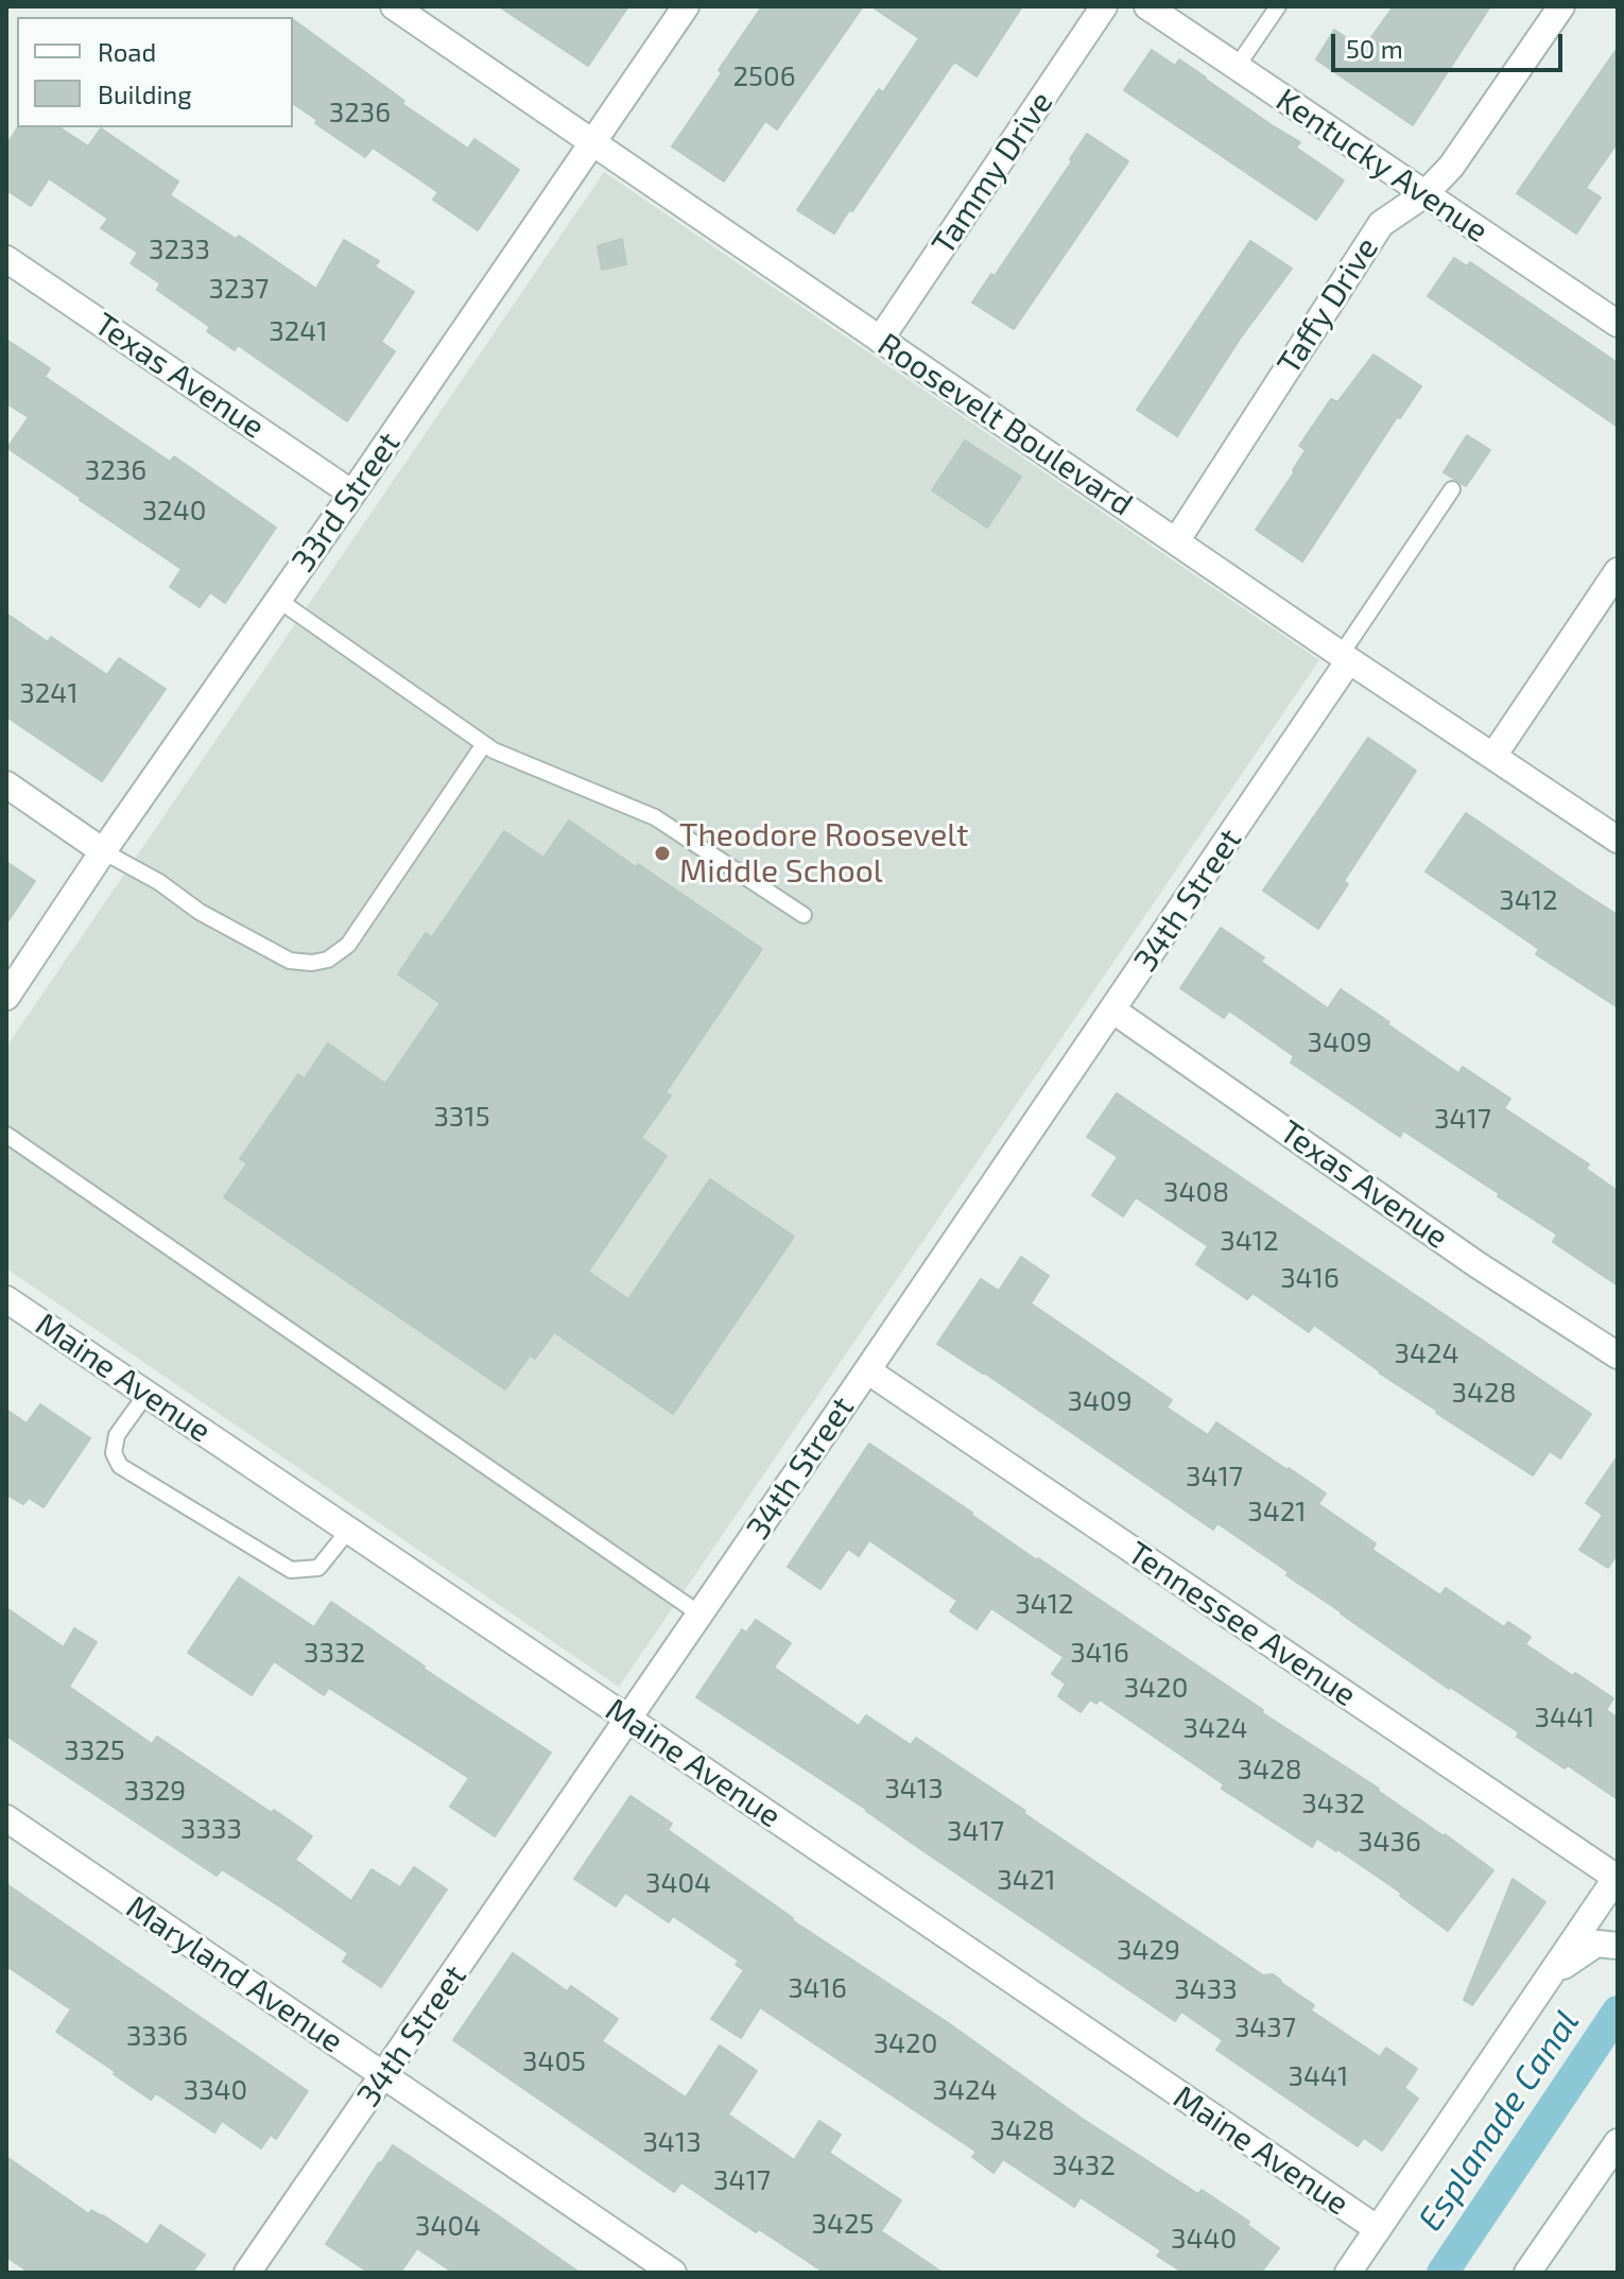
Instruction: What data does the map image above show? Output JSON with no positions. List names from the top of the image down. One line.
{"streets":{"street":["Kentucky Avenue","Tammy Drive","Taffy Drive","Texas Avenue","Roosevelt Boulevard","33rd Street","34th Street","Maine Avenue","Tennessee Avenue","Maryland Avenue"]},"crossings":[["Kentucky Avenue","Taffy Drive"],["Tammy Drive","Roosevelt Boulevard"],["Taffy Drive","Roosevelt Boulevard"],["Texas Avenue","33rd Street"],["Texas Avenue","34th Street"],["Roosevelt Boulevard","33rd Street"],["Roosevelt Boulevard","34th Street"],["34th Street","Maine Avenue"],["34th Street","Tennessee Avenue"],["34th Street","Maryland Avenue"]],"water":["Esplanade Canal"],"places":["Theodore Roosevelt Middle School"],"house_numbers":["2506","3236","3233","3237","3241","3236","3240","3241","3412","3409","3315","3417","3408","3412","3416","3424","3428","3409","3417","3421","3412","3332","3416","3420","3441","3424","3325","3428","3413","3329","3432","3333","3417","3436","3421","3404","3429","3416","3433","3437","3336","3420","3405","3441","3340","3424","3428","3413","3432","3417","3425","3404","3440"],"legend":["Road","Building"],"scale_bar":"50 m"}
